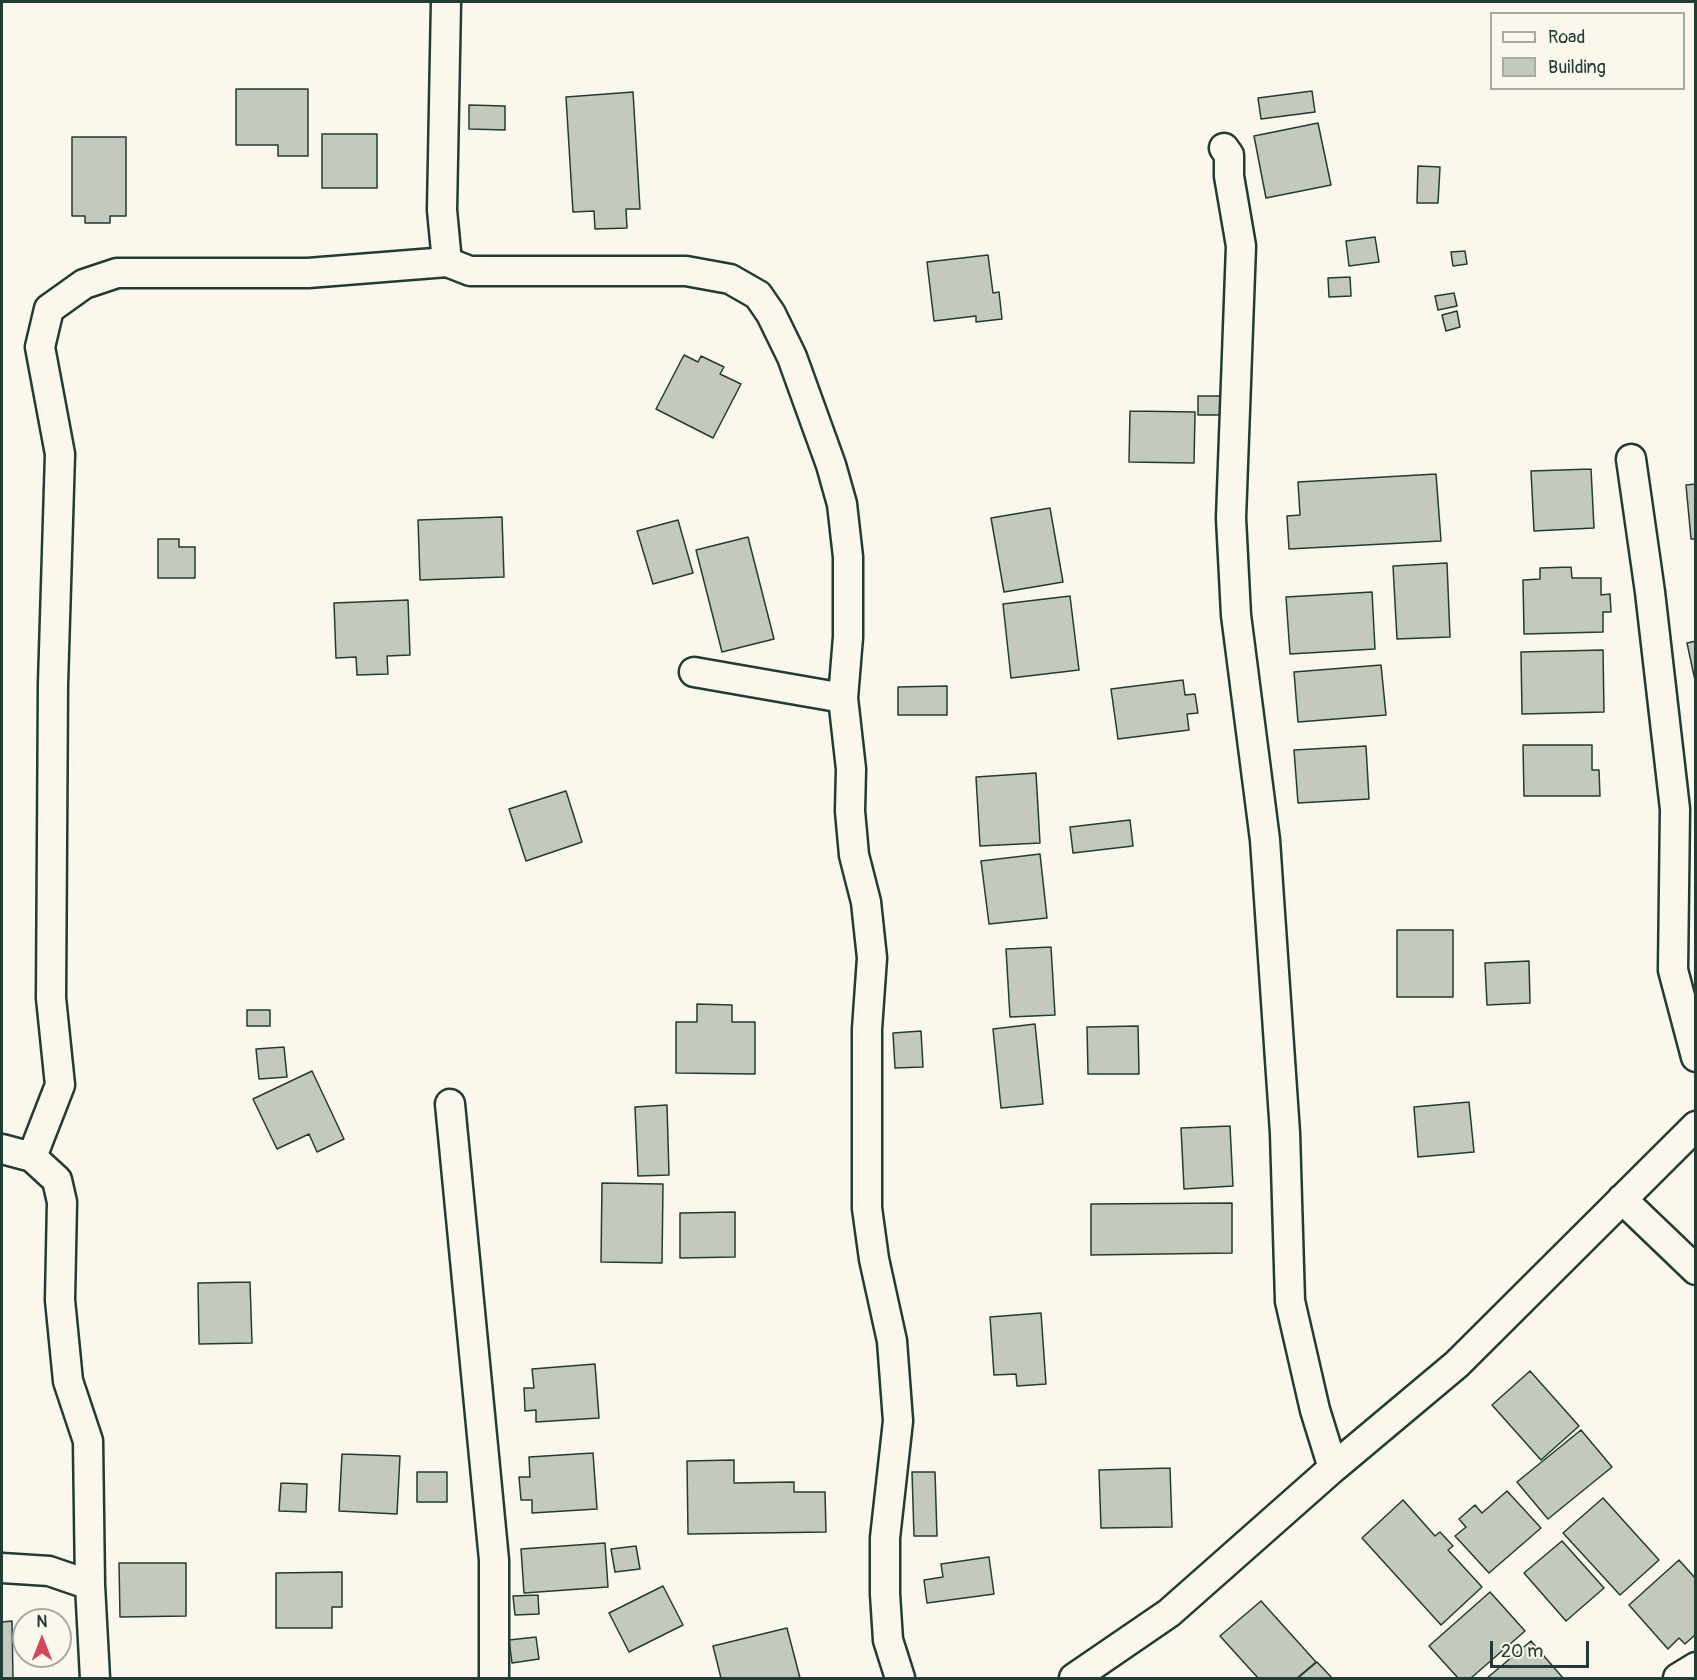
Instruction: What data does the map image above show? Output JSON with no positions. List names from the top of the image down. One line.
{"legend":["Road","Building"],"scale_bar":"20 m","north":"top"}
